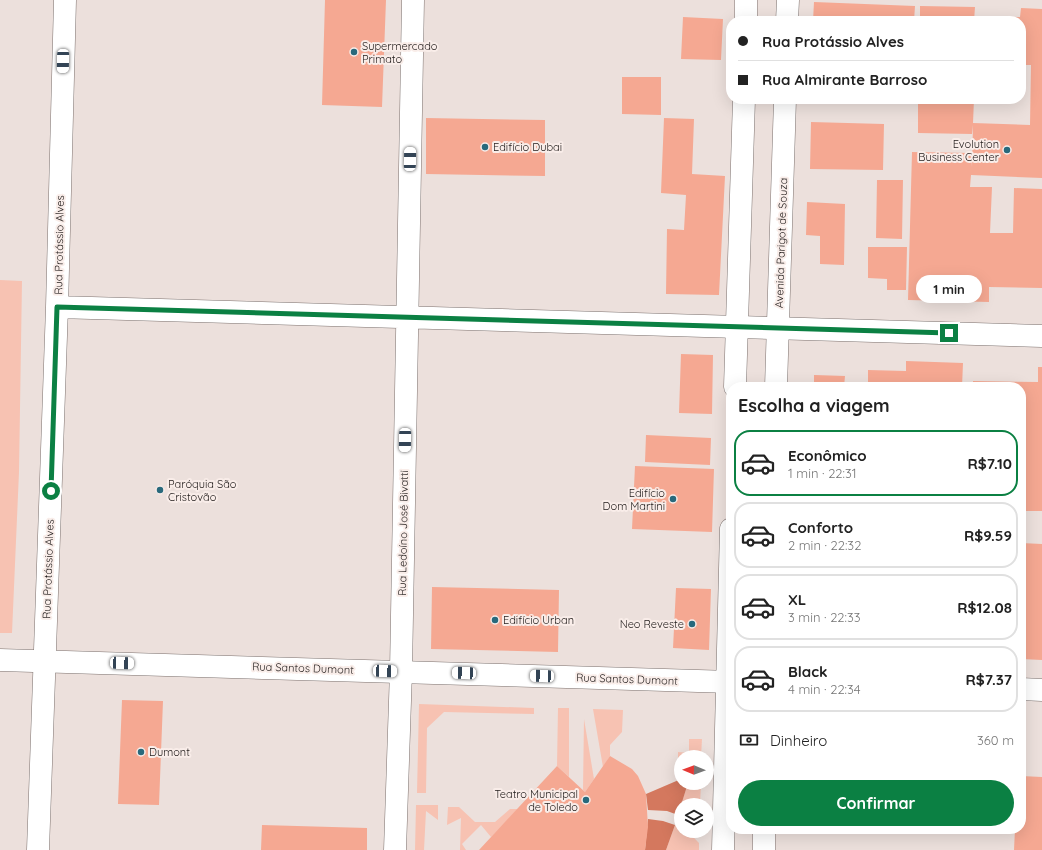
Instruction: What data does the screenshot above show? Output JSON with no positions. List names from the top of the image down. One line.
{"streets":{"street":["Avenida Parigot de Souza","Rua Protássio Alves","Rua Ledoíno José Bivatti","Rua Santos Dumont"]},"crossings":[["Rua Protássio Alves","Rua Santos Dumont"],["Rua Ledoíno José Bivatti","Rua Santos Dumont"]],"places":["Supermercado Primato","Edifício Dubai","Evolution Business Center","Paróquia São Cristovão","Edifício Dom Martini","Edifício Urban","Neo Reveste","Dumont","Teatro Municipal de Toledo"],"north":"left","page":{"banner":["Rua Protássio Alves","Rua Almirante Barroso"],"bubble":"1 min","heading":"Escolha a viagem","list":[{"name":"Econômico","note":"1 min · 22:31","value":"R$7.10"},{"name":"Conforto","note":"2 min · 22:32","value":"R$9.59"},{"name":"XL","note":"3 min · 22:33","value":"R$12.08"},{"name":"Black","note":"4 min · 22:34","value":"R$7.37"}],"pay":["Dinheiro","360 m"],"buttons":"Confirmar"}}
